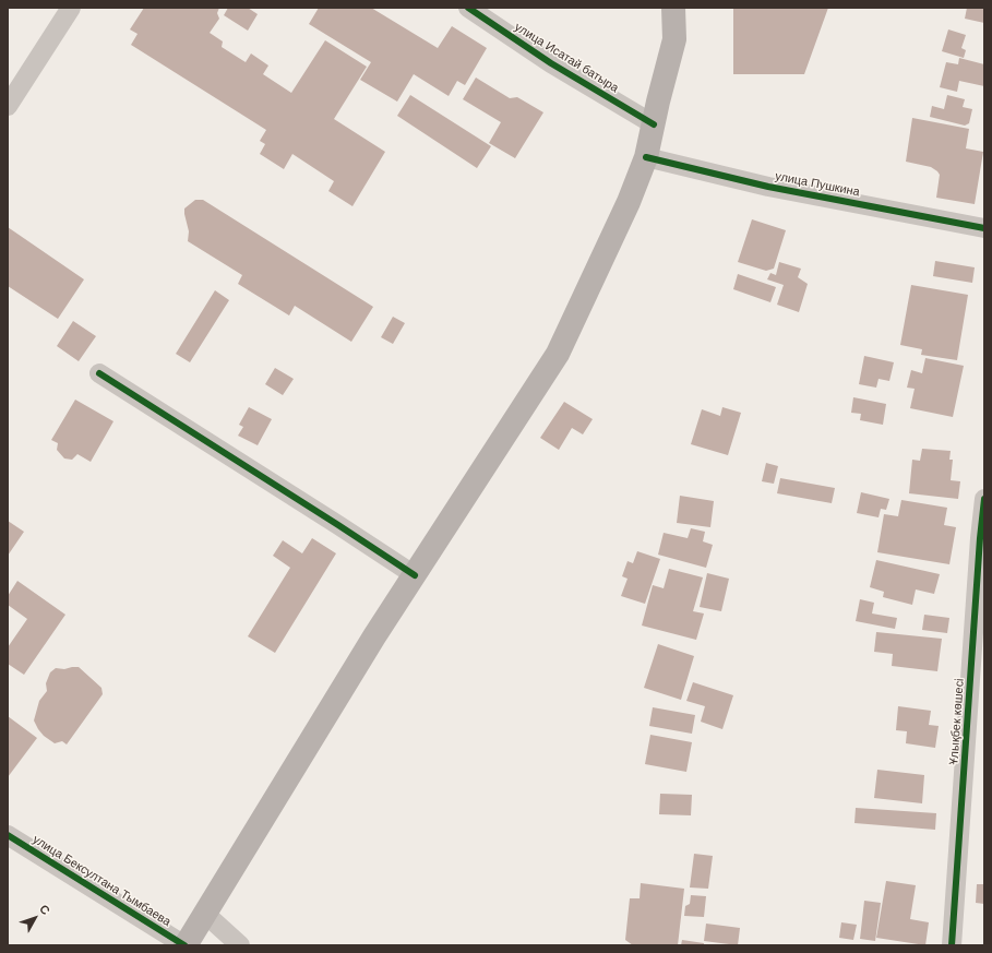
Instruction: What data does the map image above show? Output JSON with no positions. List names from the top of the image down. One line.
{"streets":{"street":["улица Исатай батыра","улица Пушкина","Ұлықбек көшесі","улица Бексултана Тымбаева"]},"north":"top right"}
